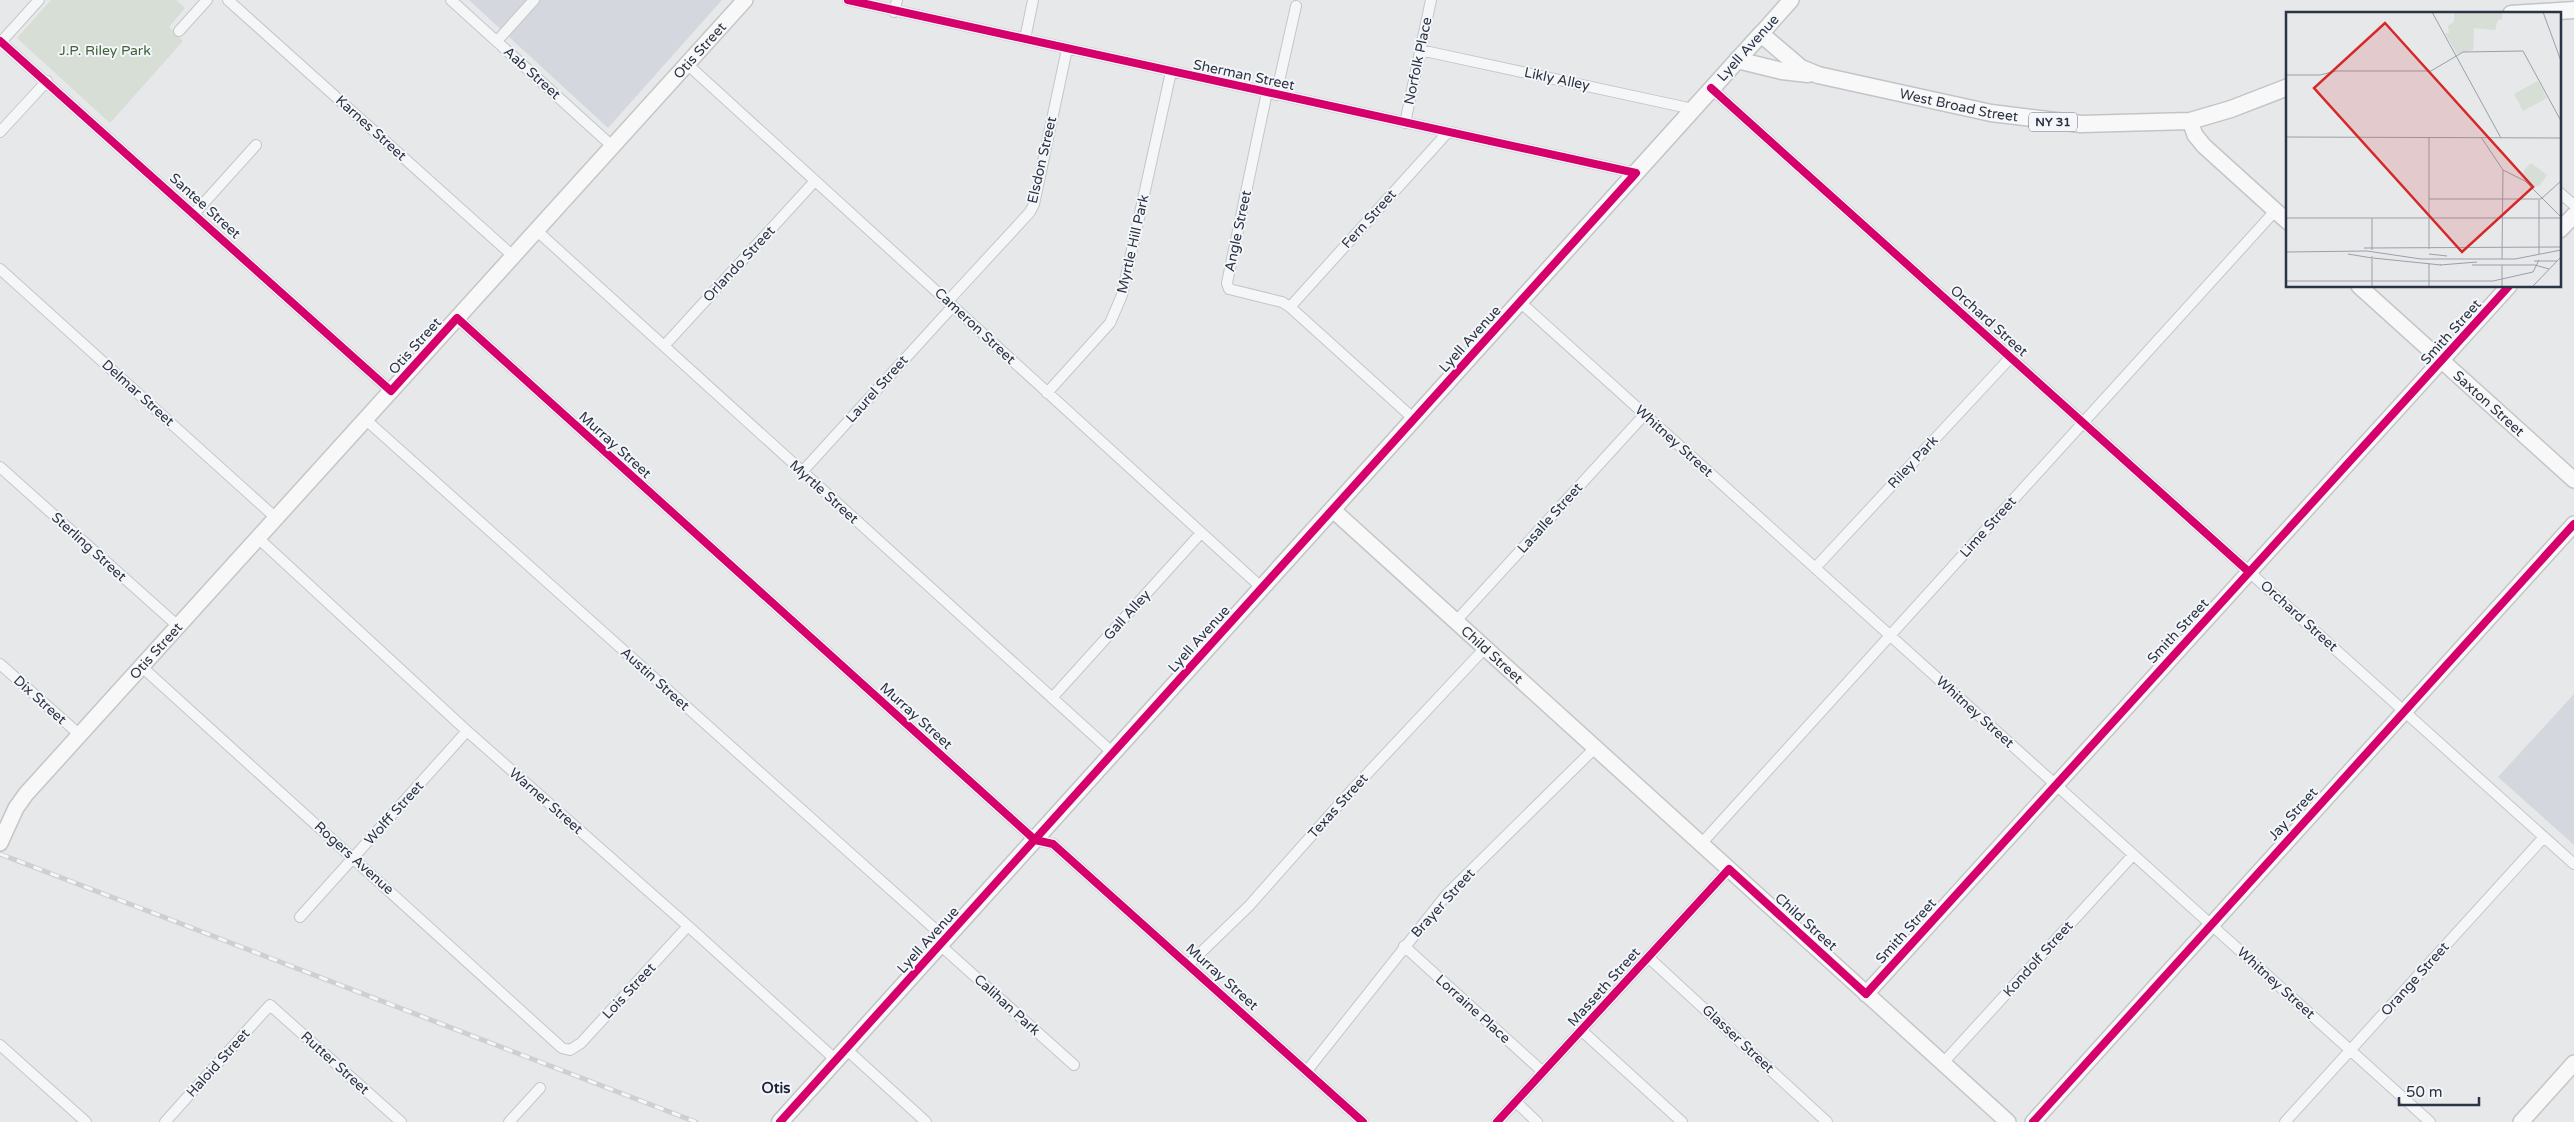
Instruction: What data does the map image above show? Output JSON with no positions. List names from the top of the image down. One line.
{"streets":{"main road":["Lyell Avenue","West Broad Street","NY 31"],"street":["Otis Street","Norfolk Place","Aab Street","Sherman Street","Likly Alley","Karnes Street","Elsdon Street","Santee Street","Fern Street","Angle Street","Myrtle Hill Park","Orlando Street","Orchard Street","Cameron Street","Smith Street","Laurel Street","Delmar Street","Saxton Street","Whitney Street","Murray Street","Riley Park","Myrtle Street","Lasalle Street","Lime Street","Sterling Street","Gall Alley","Child Street","Austin Street","Dix Street","Warner Street","Texas Street","Wolff Street","Jay Street","Rogers Avenue","Brayer Street","Kondolf Street","Orange Street","Masseth Street","Lois Street","Calihan Park","Lorraine Place","Glasser Street","Haloid Street","Rutter Street"]},"crossings":[["Lyell Avenue","Sherman Street"],["Lyell Avenue","Likly Alley"],["Lyell Avenue","West Broad Street"],["Lyell Avenue","NY 31"],["Lyell Avenue","Angle Street"],["Lyell Avenue","Orchard Street"],["Lyell Avenue","Cameron Street"],["Lyell Avenue","Whitney Street"],["Lyell Avenue","Murray Street"],["Lyell Avenue","Myrtle Street"],["Lyell Avenue","Child Street"],["Lyell Avenue","Austin Street"],["Lyell Avenue","Warner Street"],["Lyell Avenue","Calihan Park"],["Otis Street","Aab Street"],["Otis Street","Karnes Street"],["Otis Street","Santee Street"],["Otis Street","Cameron Street"],["Otis Street","Delmar Street"],["Otis Street","Murray Street"],["Otis Street","Myrtle Street"],["Otis Street","Sterling Street"],["Otis Street","Austin Street"],["Otis Street","Dix Street"],["Otis Street","Warner Street"],["Otis Street","Rogers Avenue"],["Norfolk Place","Sherman Street"],["Norfolk Place","Likly Alley"],["Sherman Street","Elsdon Street"],["Sherman Street","Fern Street"],["Sherman Street","Angle Street"],["Sherman Street","Myrtle Hill Park"],["West Broad Street","NY 31"],["Elsdon Street","Cameron Street"],["Elsdon Street","Laurel Street"],["Fern Street","Angle Street"],["Myrtle Hill Park","Cameron Street"],["Orlando Street","Cameron Street"],["Orlando Street","Myrtle Street"],["Orchard Street","Smith Street"],["Orchard Street","Riley Park"],["Orchard Street","Lime Street"],["Orchard Street","Jay Street"],["Orchard Street","Orange Street"],["Cameron Street","Laurel Street"],["Cameron Street","Gall Alley"],["Smith Street","Saxton Street"],["Smith Street","Whitney Street"],["Smith Street","Child Street"],["Laurel Street","Myrtle Street"],["Whitney Street","Riley Park"],["Whitney Street","Lasalle Street"],["Whitney Street","Lime Street"],["Whitney Street","Jay Street"],["Whitney Street","Kondolf Street"],["Whitney Street","Orange Street"],["Murray Street","Texas Street"],["Murray Street","Brayer Street"],["Myrtle Street","Gall Alley"],["Lasalle Street","Child Street"],["Lime Street","Child Street"],["Child Street","Texas Street"],["Child Street","Brayer Street"],["Child Street","Kondolf Street"],["Child Street","Masseth Street"],["Austin Street","Calihan Park"],["Warner Street","Wolff Street"],["Warner Street","Lois Street"],["Wolff Street","Rogers Avenue"],["Rogers Avenue","Lois Street"],["Brayer Street","Lorraine Place"],["Masseth Street","Lorraine Place"],["Masseth Street","Glasser Street"],["Haloid Street","Rutter Street"]],"districts":["Otis"],"parks":["J.P. Riley Park"],"scale_bar":"50 m"}
